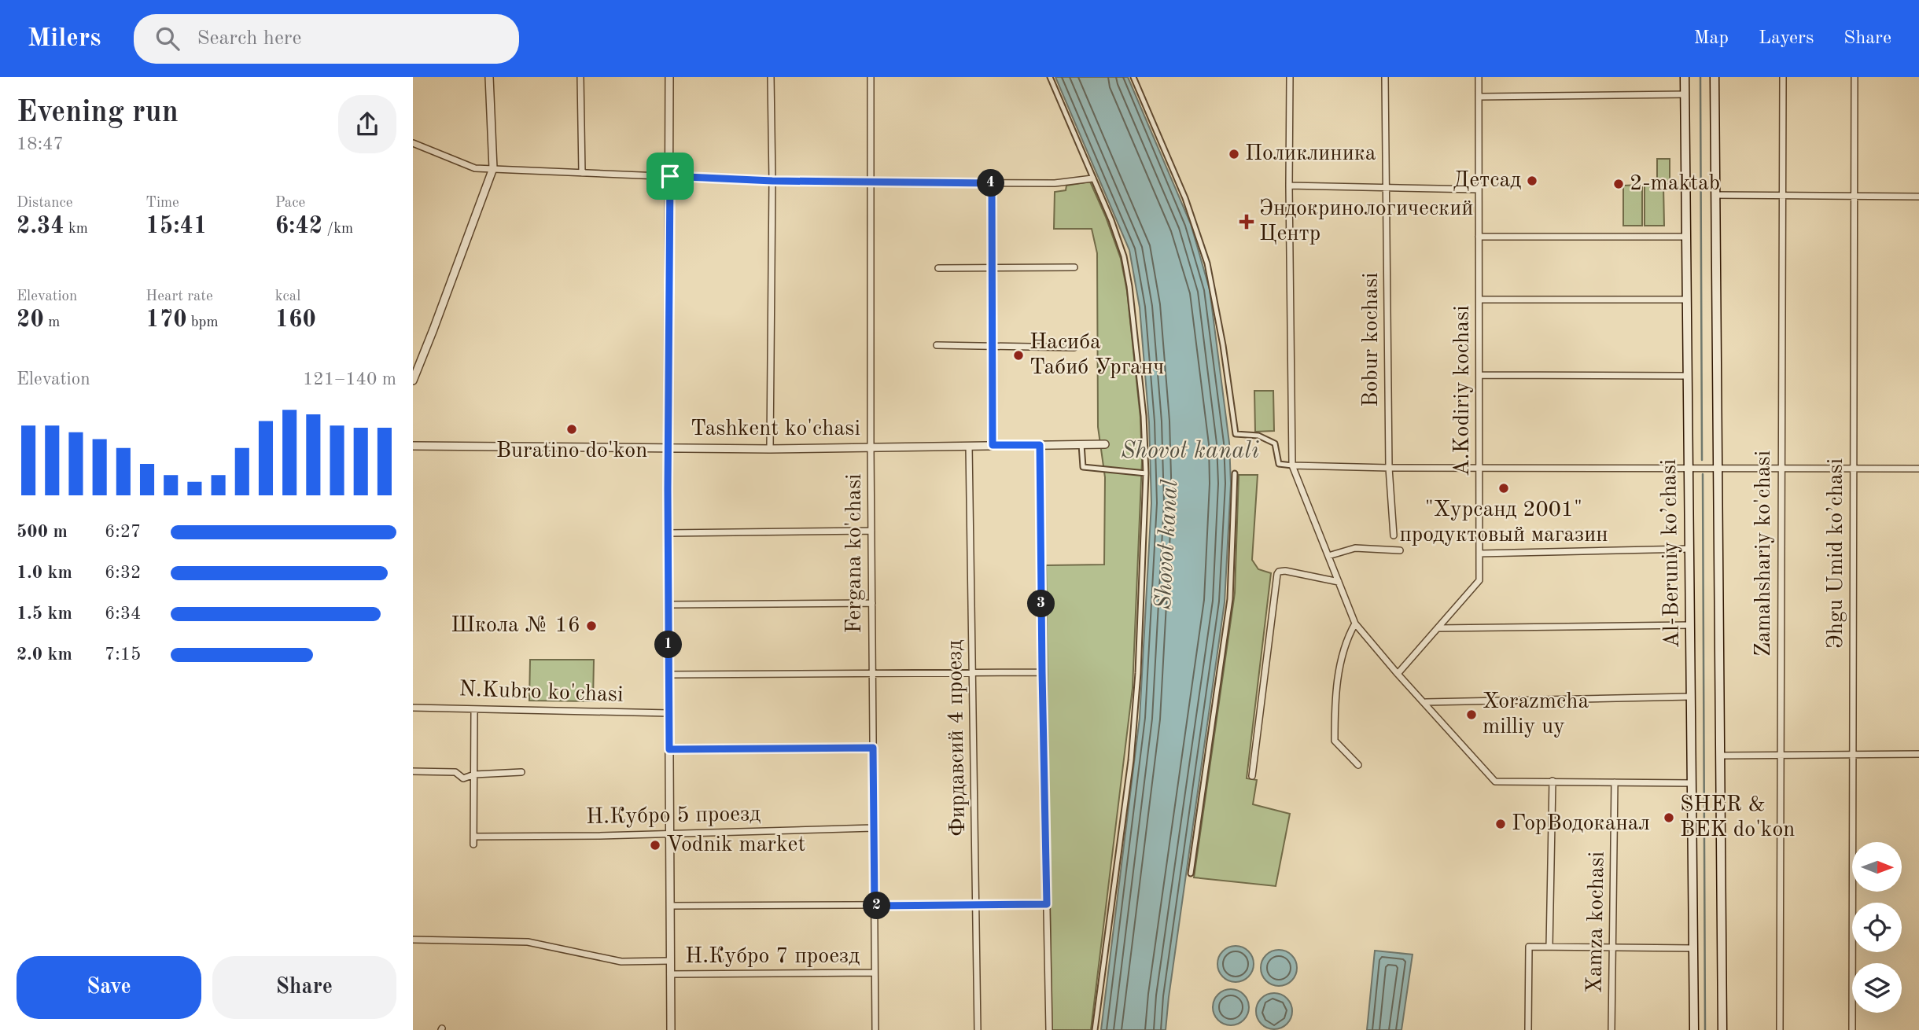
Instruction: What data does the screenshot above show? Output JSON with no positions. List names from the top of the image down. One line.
{"streets":{"main road":["Al-Beruniy ko’chasi"],"street":["Bobur kochasi","A.Kodiriy kochasi","Tashkent ko'chasi","Fergana ko'chasi","Zamahshariy ko'chasi","Эhgu Umid ko’chasi","N.Kubro ko'chasi","Фирдавсий 4 проезд","Н.Кубро 5 проезд","Xamza kochasi","Н.Кубро 7 проезд"]},"crossings":[["Tashkent ko'chasi","Fergana ko'chasi"],["Tashkent ko'chasi","Фирдавсий 4 проезд"],["Fergana ko'chasi","Н.Кубро 5 проезд"],["Fergana ko'chasi","Н.Кубро 7 проезд"]],"water":["Shovot kanali","Shovot kanal"],"places":{"other":["Поликлиника","Детсад","2-maktab","Насиба Табиб Урганч","Buratino do'kon","\"Хурсанд 2001\" продуктовый магазин","Школа № 16","Xorazmcha milliy uy","SHER & BEK do'kon","ГорВодоканал","Vodnik market"],"health":["Эндокринологический Центр"]},"north":"right","page":{"header":"Milers","search":"Search here","nav":["Map","Layers","Share"],"heading":["Evening run","18:47"],"pins":["4","3","1","2"],"stats":[["Distance","2.34 km"],["Time","15:41"],["Pace","6:42 /km"],["Elevation","20 m"],["Heart rate","170 bpm"],["kcal","160"]],"chart":["Elevation","121–140 m"],"list":[{"name":"500 m","note":"6:27"},{"name":"1.0 km","note":"6:32"},{"name":"1.5 km","note":"6:34"},{"name":"2.0 km","note":"7:15"}],"buttons":["Save","Share"]}}
